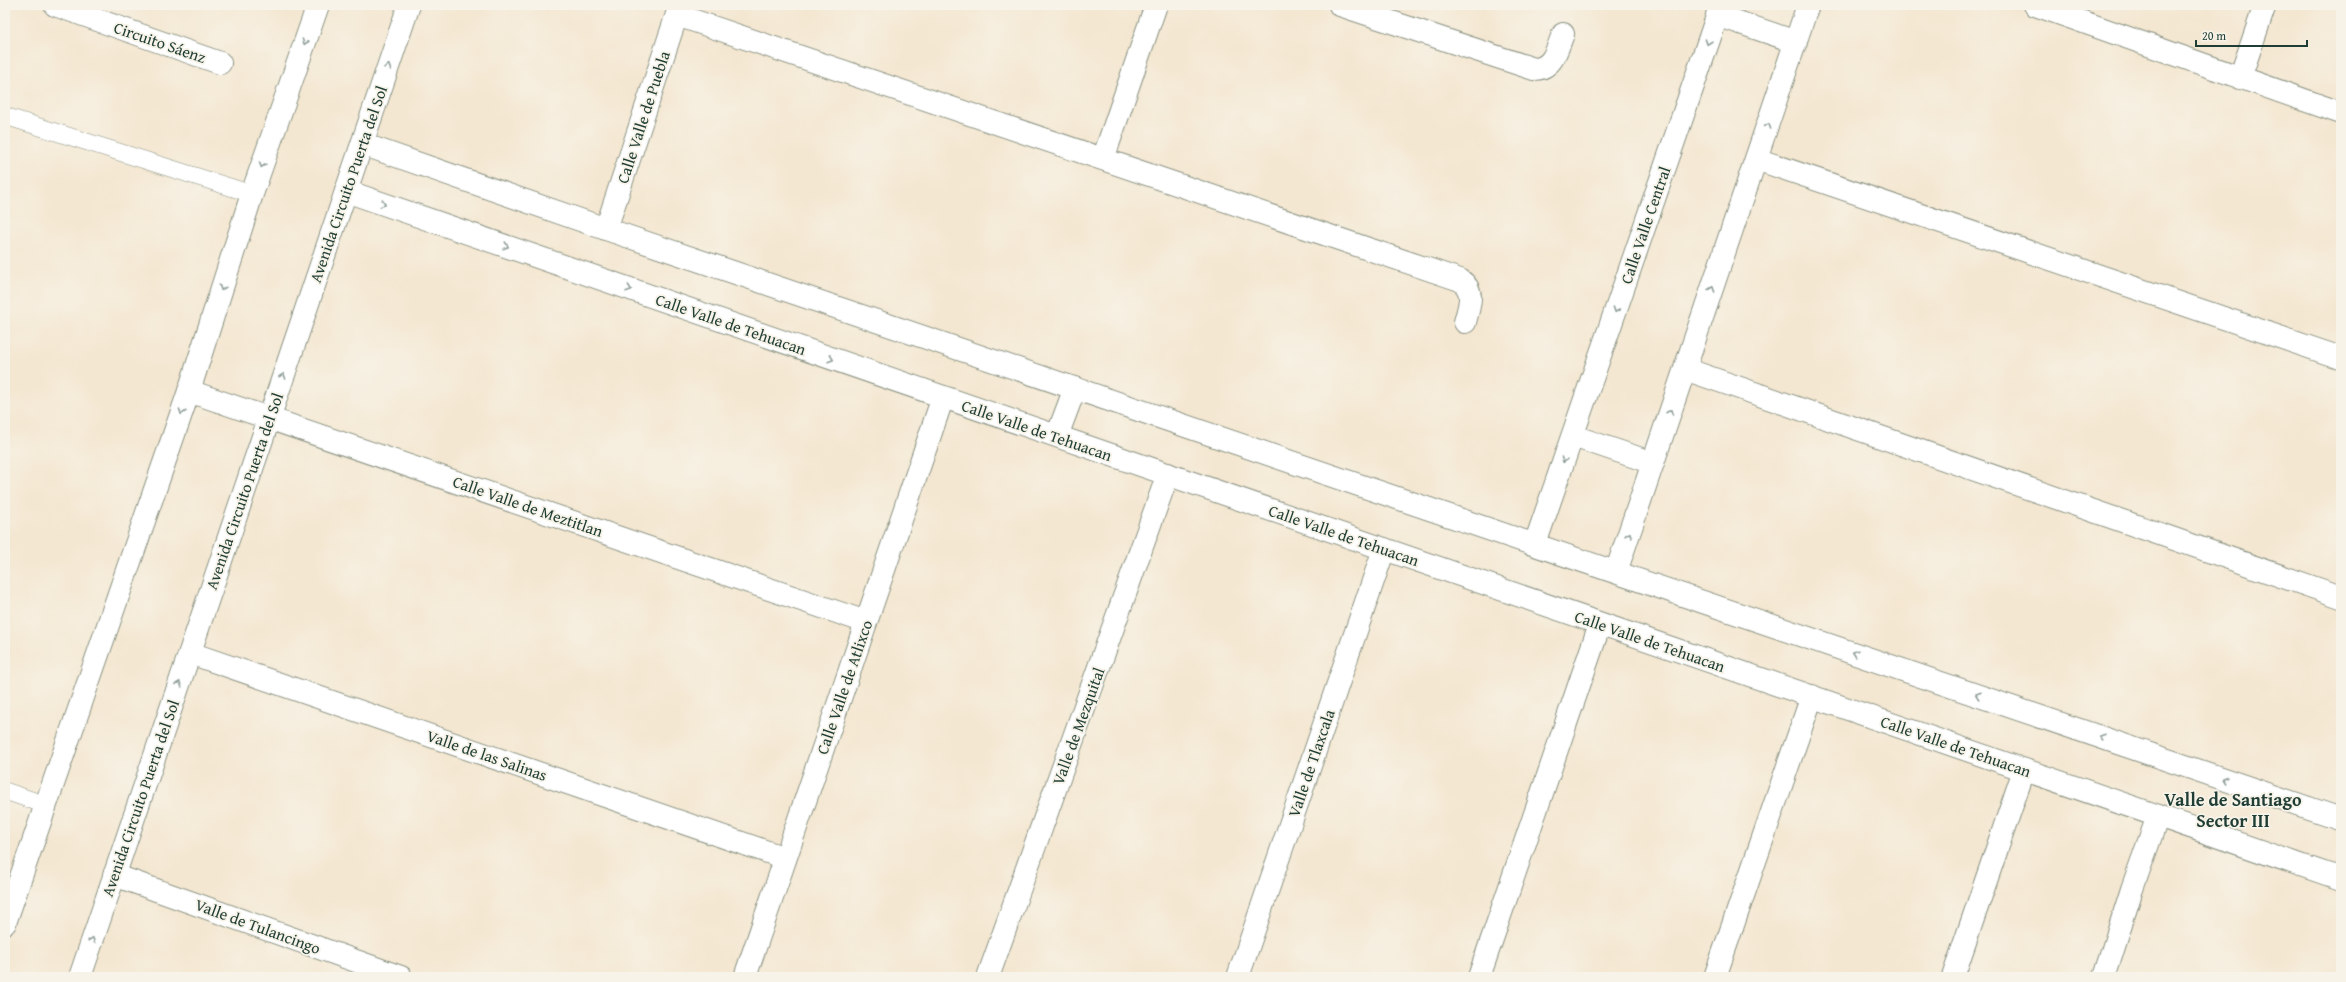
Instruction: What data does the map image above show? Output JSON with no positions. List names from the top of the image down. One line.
{"streets":{"street":["Circuito Sáenz","Calle Valle de Puebla","Avenida Circuito Puerta del Sol","Calle Valle Central","Calle Valle de Tehuacan","Calle Valle de Meztitlan","Calle Valle de Atlixco","Valle de Mezquital","Valle de las Salinas","Valle de Tlaxcala","Valle de Tulancingo"]},"crossings":[["Avenida Circuito Puerta del Sol","Calle Valle de Tehuacan"],["Avenida Circuito Puerta del Sol","Calle Valle de Meztitlan"],["Avenida Circuito Puerta del Sol","Valle de las Salinas"],["Avenida Circuito Puerta del Sol","Valle de Tulancingo"],["Calle Valle de Tehuacan","Calle Valle de Atlixco"],["Calle Valle de Tehuacan","Valle de Mezquital"],["Calle Valle de Tehuacan","Valle de Tlaxcala"],["Calle Valle de Meztitlan","Calle Valle de Atlixco"],["Calle Valle de Atlixco","Valle de las Salinas"]],"districts":["Valle de Santiago Sector III"],"scale_bar":"20 m"}
